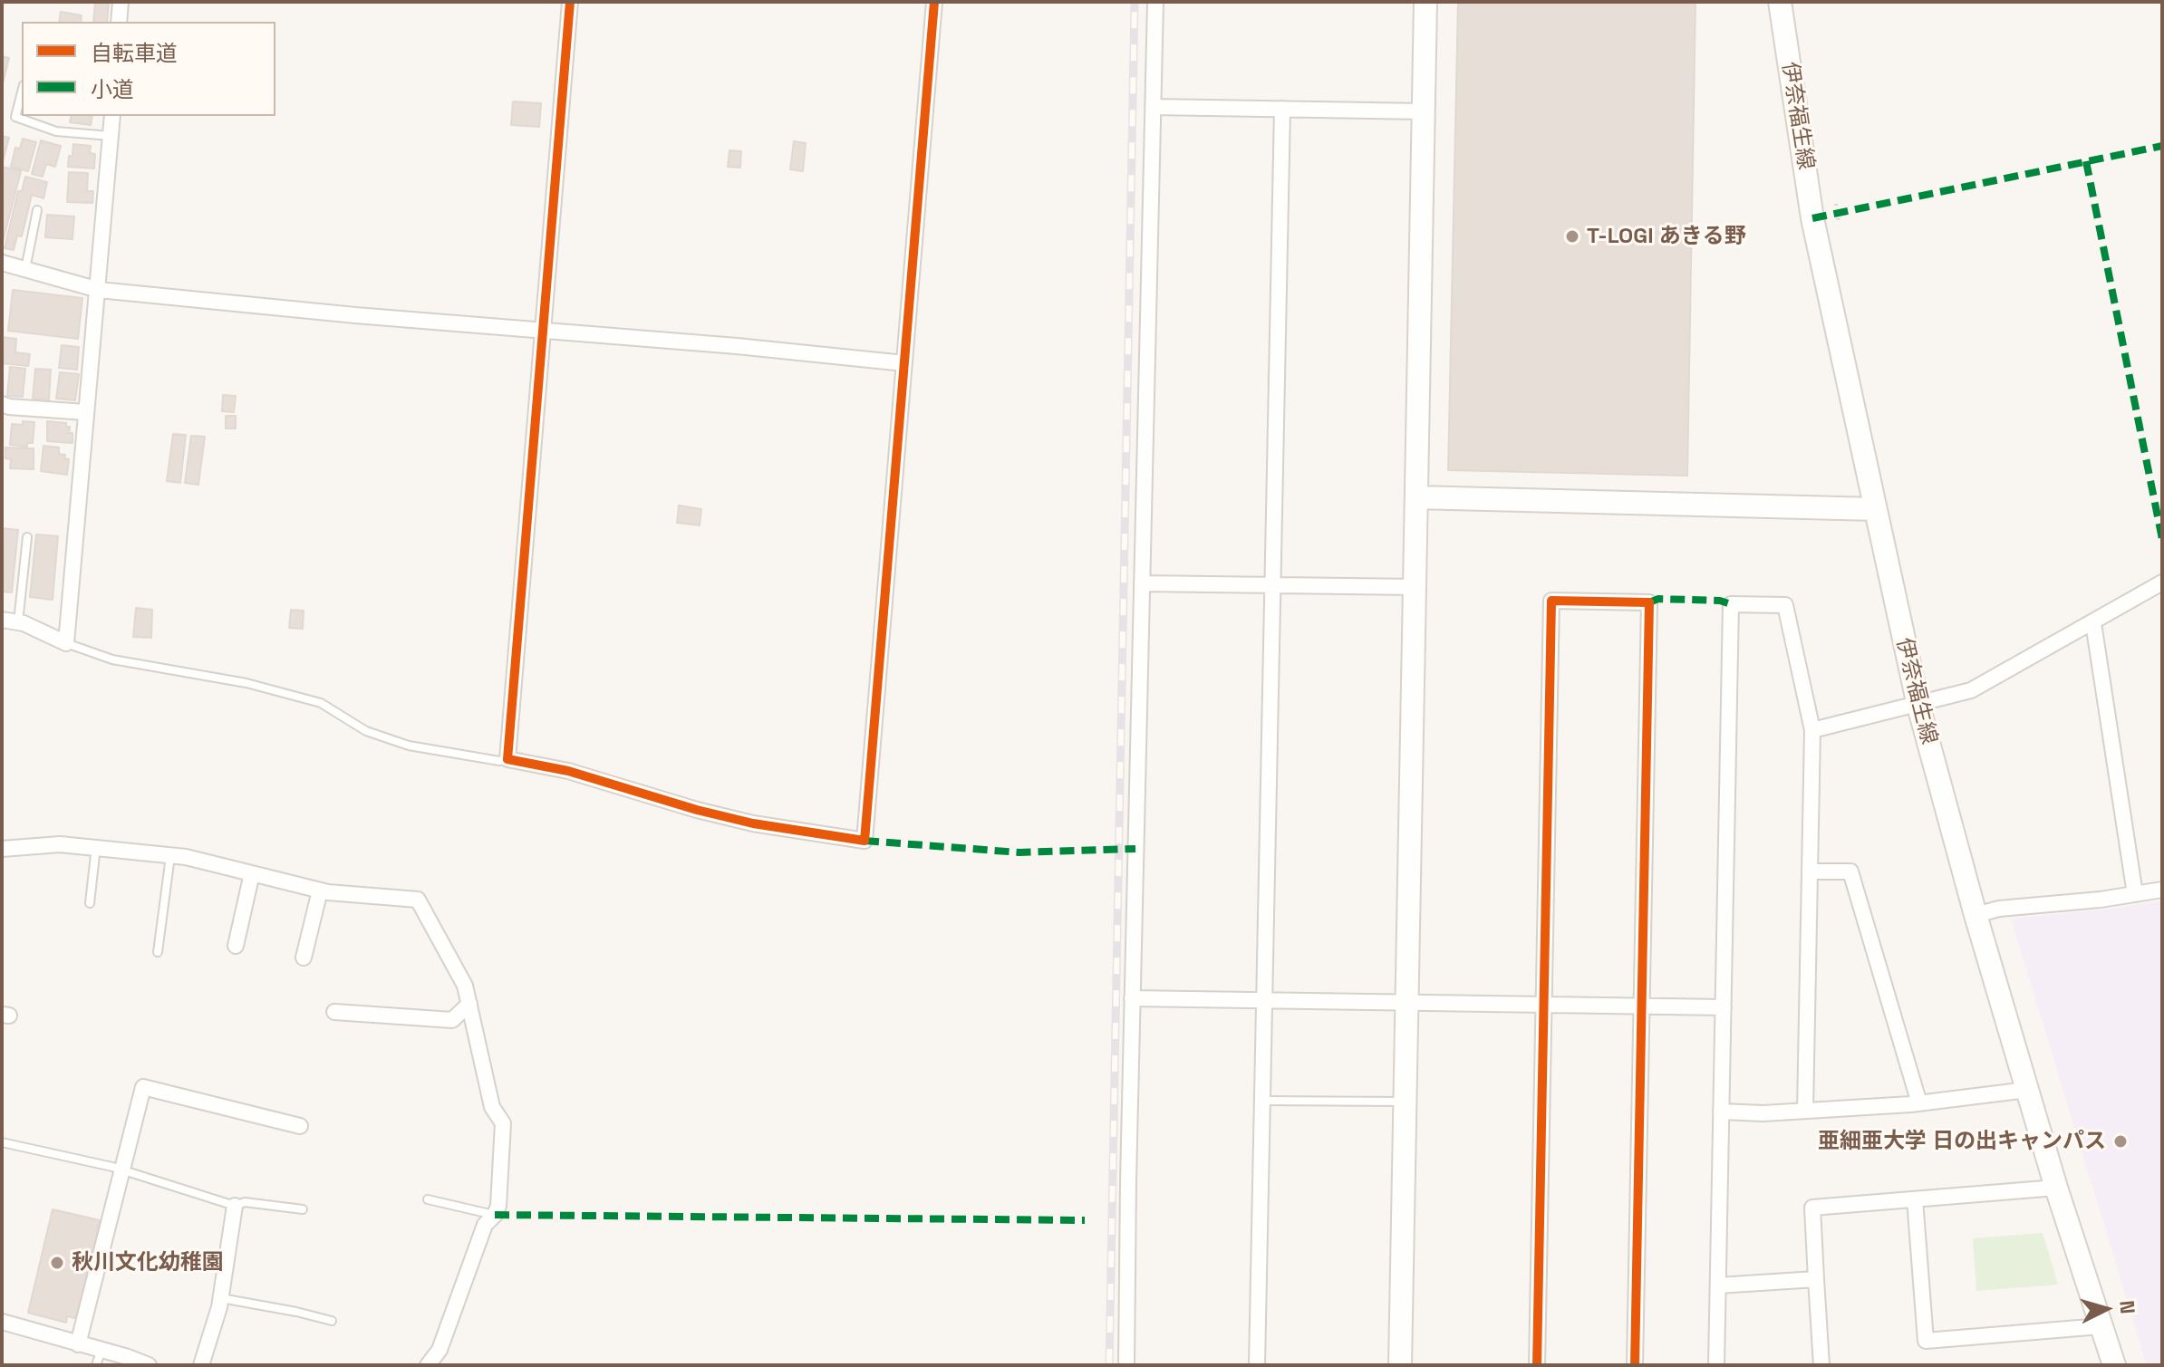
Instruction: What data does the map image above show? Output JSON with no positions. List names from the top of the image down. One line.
{"streets":{"street":["伊奈福生線"]},"places":["T-LOGI あきる野","亜細亜大学 日の出キャンパス","秋川文化幼稚園"],"legend":["自転車道","小道"],"north":"right"}
